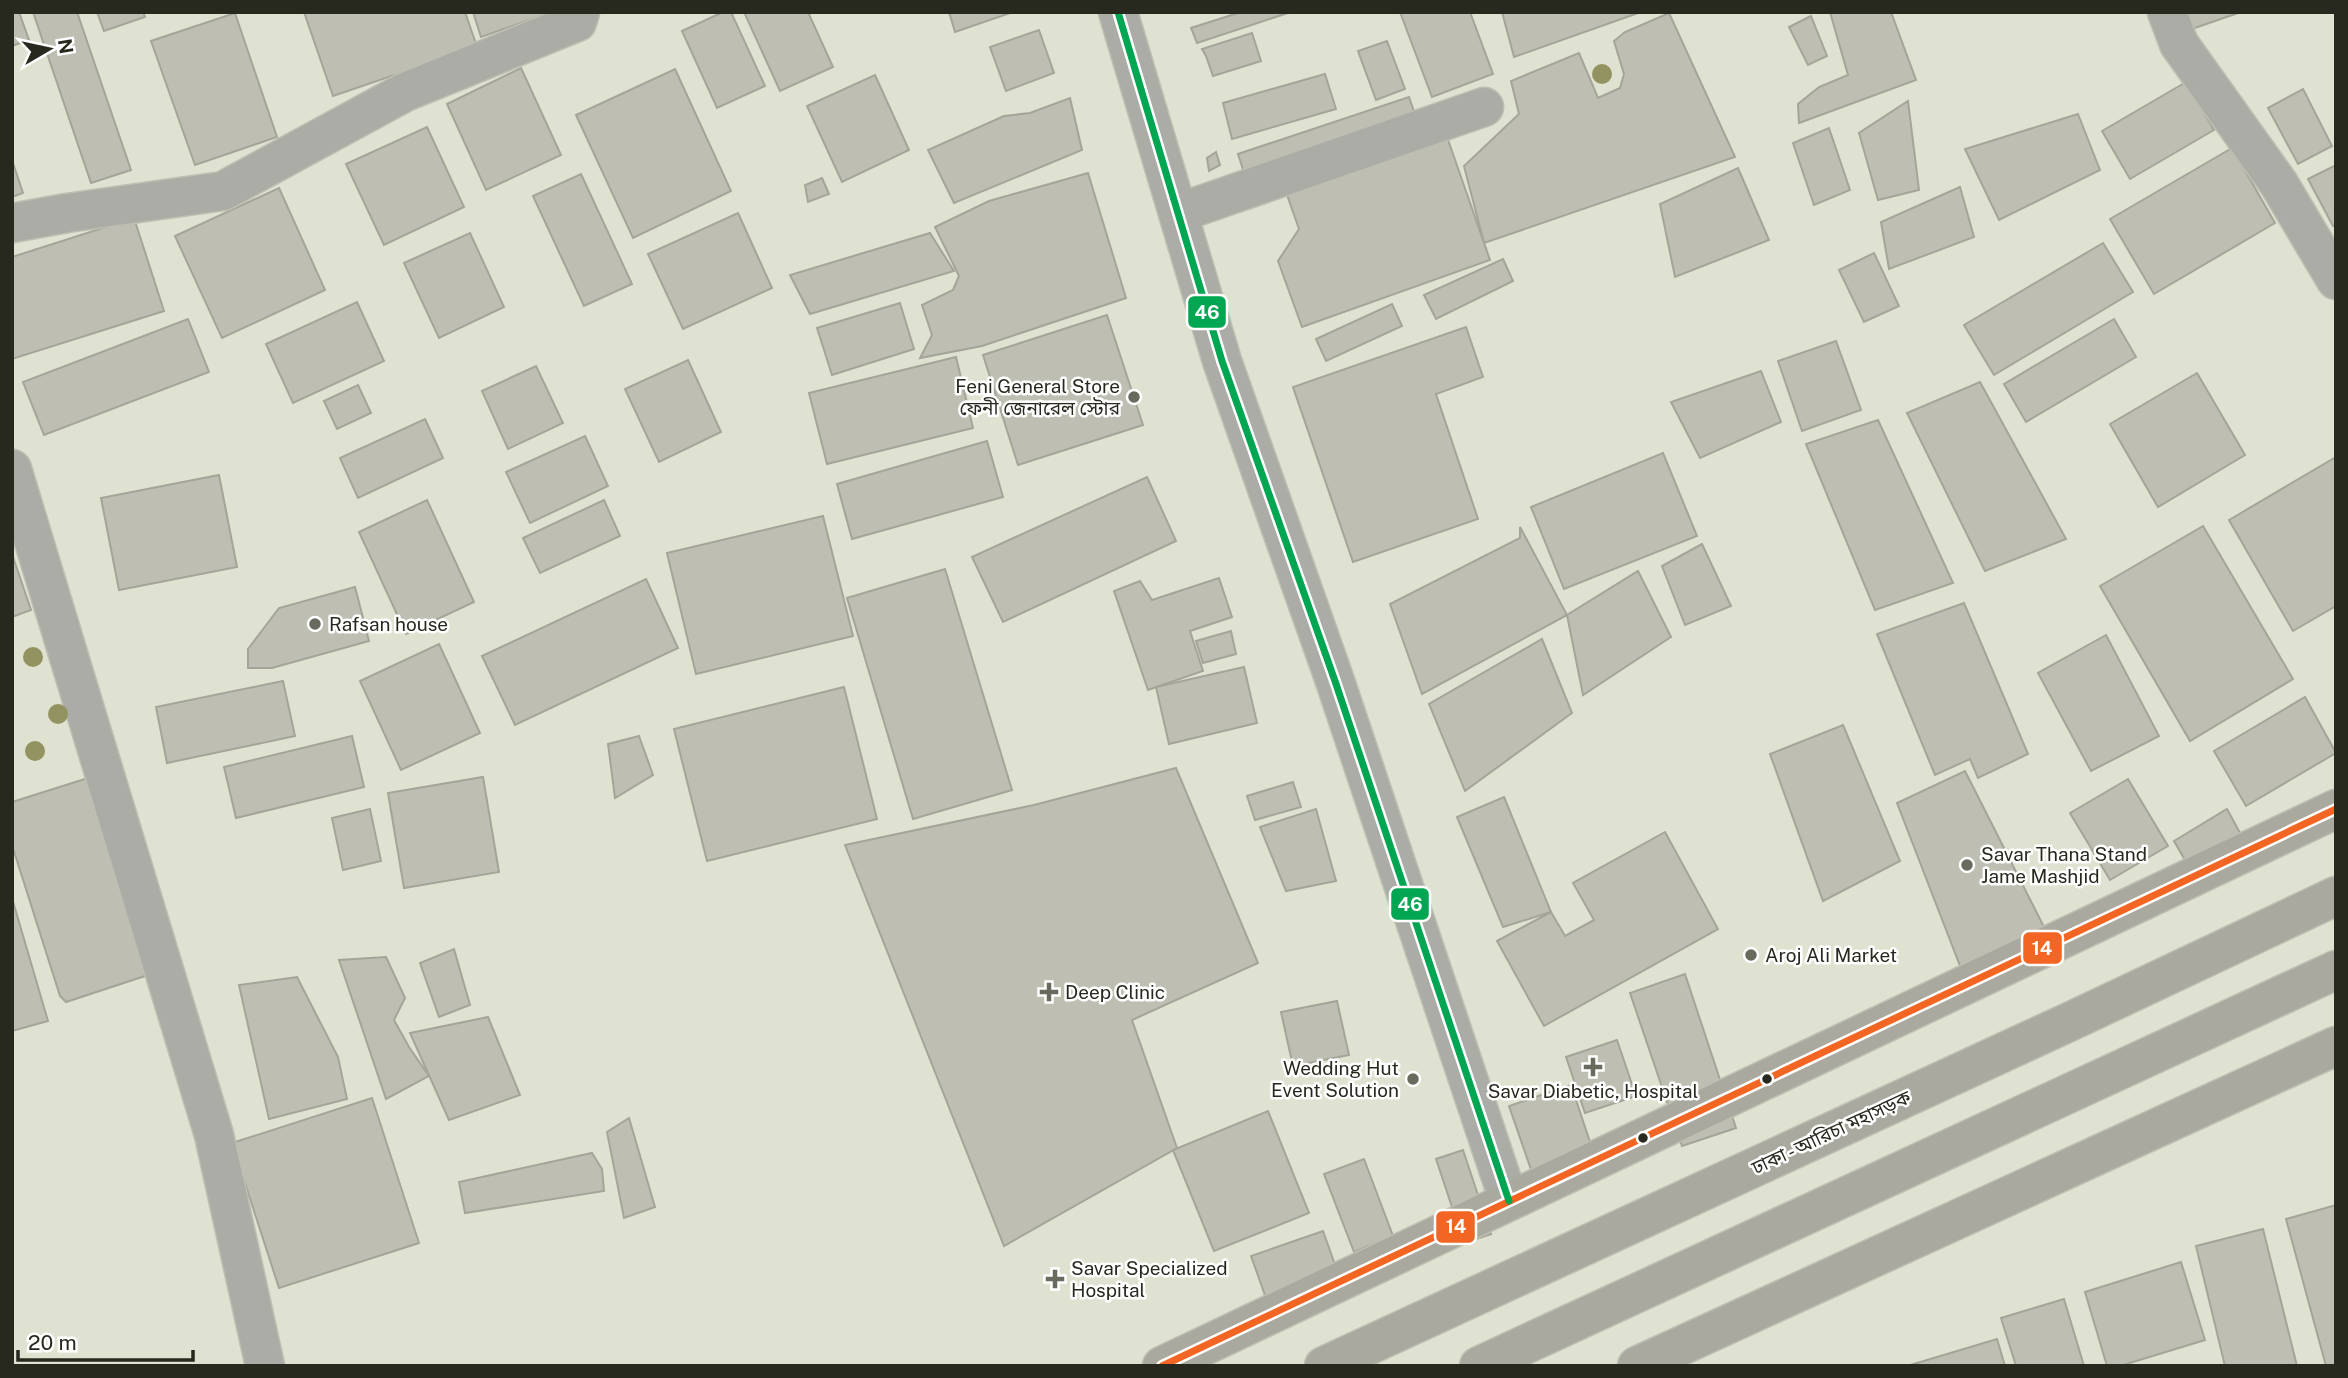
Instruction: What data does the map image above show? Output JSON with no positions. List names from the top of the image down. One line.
{"streets":{"highway":["ঢাকা - আরিচা মহাসড়ক"]},"places":{"other":["Feni General Store ফেনী জেনারেল স্টোর","Rafsan house","Savar Thana Stand Jame Mashjid","Aroj Ali Market","Wedding Hut Event Solution"],"health":["Deep Clinic","Savar Diabetic, Hospital","Savar Specialized Hospital"]},"lines":["transit line 46","transit line 14"],"scale_bar":"20 m","north":"right"}
